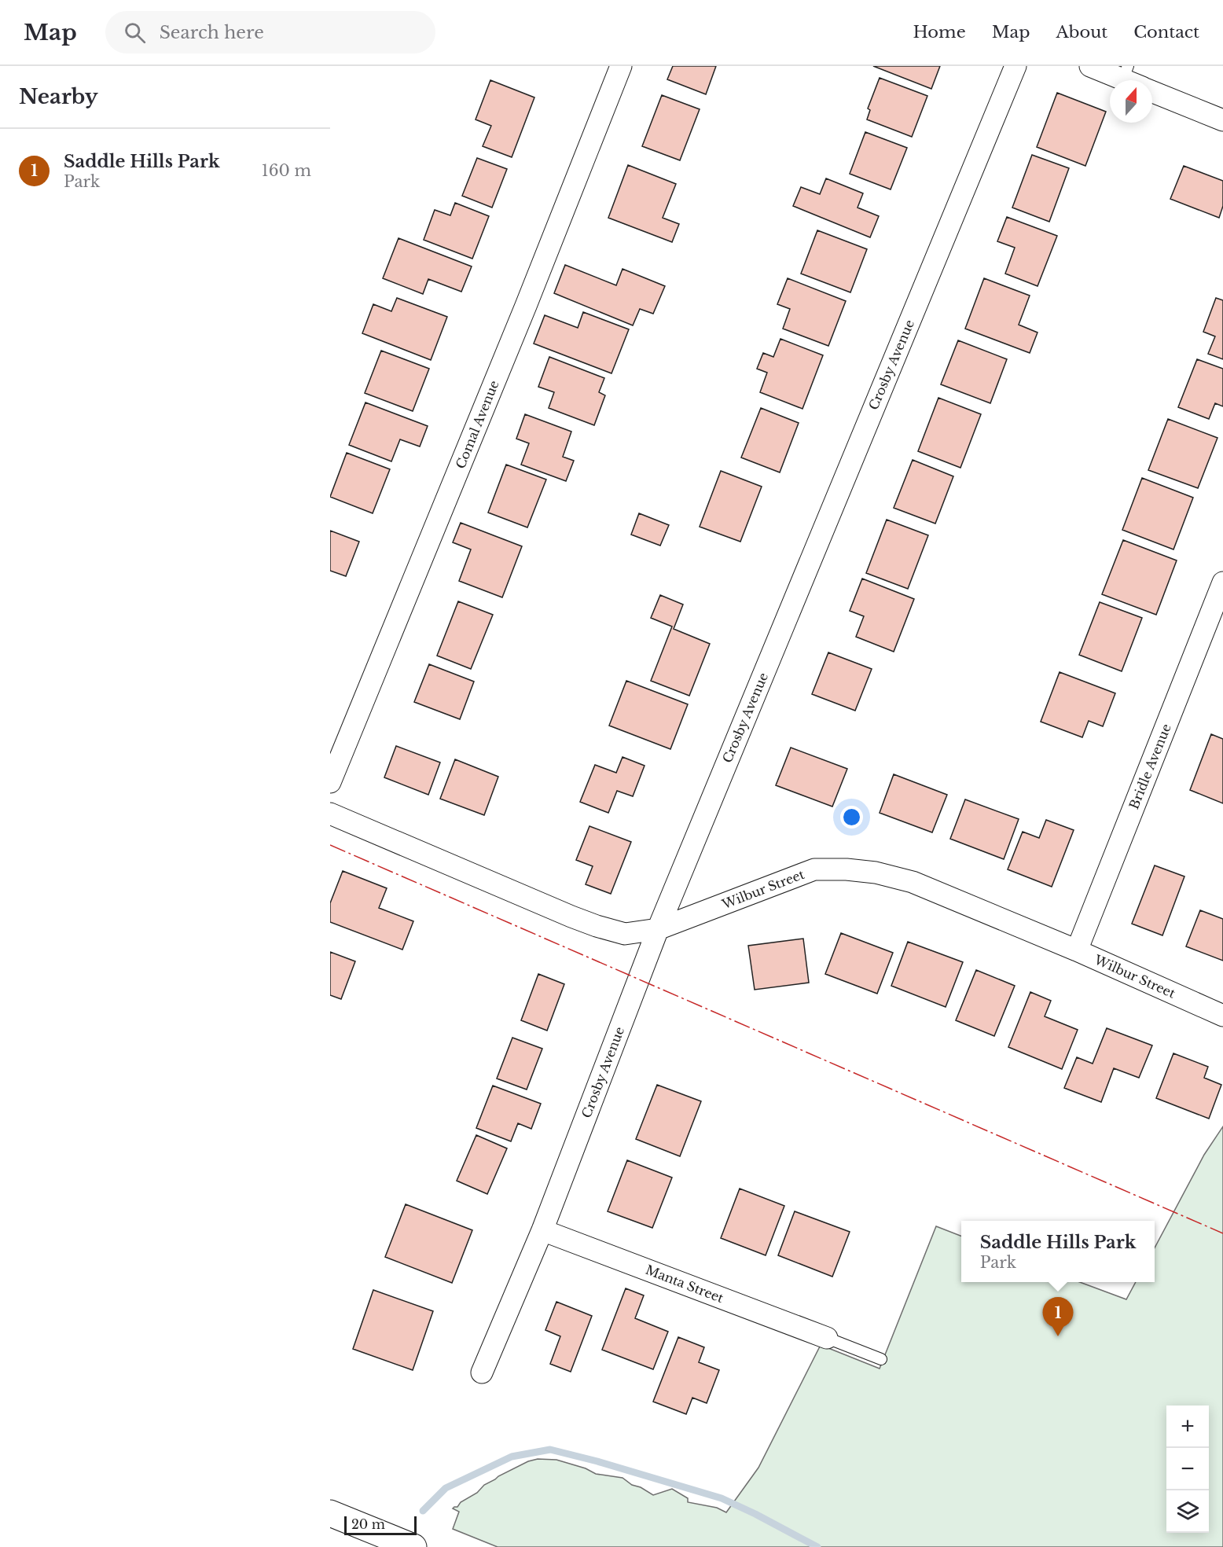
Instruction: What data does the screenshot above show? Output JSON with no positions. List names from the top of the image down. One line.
{"streets":{"street":["Crosby Avenue","Comal Avenue","Bridle Avenue","Wilbur Street","Manta Street"]},"crossings":[["Crosby Avenue","Wilbur Street"],["Crosby Avenue","Manta Street"],["Bridle Avenue","Wilbur Street"]],"scale_bar":"20 m","north":"top","page":{"header":"Map","search":"Search here","nav":["Home","Map","About","Contact"],"heading":"Nearby","list":[{"mark":"1","name":"Saddle Hills Park","note":"Park","value":"160 m"}],"popup":["Saddle Hills Park","Park"],"pins":"1","map_buttons":["+","−"],"scale":"20 m"}}
